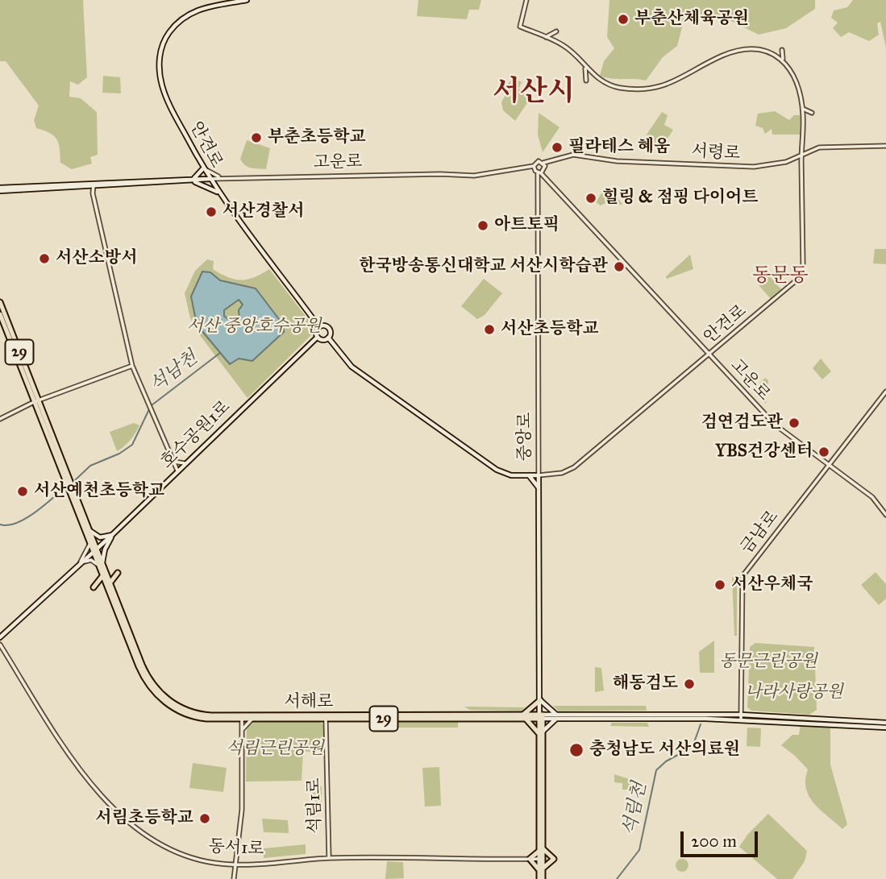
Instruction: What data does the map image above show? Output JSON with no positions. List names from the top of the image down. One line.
{"streets":{"main road":["안견로","고운로","29","호수공원1로","중앙로","서해로"],"street":["서령로","금남로","석림1로","동서1로"]},"crossings":[["안견로","서령로"],["안견로","고운로"],["안견로","호수공원1로"],["안견로","중앙로"],["서령로","고운로"],["고운로","중앙로"],["고운로","금남로"],["호수공원1로","서해로"],["중앙로","서해로"],["중앙로","동서1로"],["금남로","서해로"],["서해로","석림1로"],["석림1로","동서1로"]],"districts":["서산시","동문동"],"water":["석남천","석림천"],"parks":["서산 중앙호수공원","동문근린공원","나라사랑공원","석림근린공원"],"places":["부춘산체육공원","부춘초등학교","필라테스 혜움","힐링 & 점핑 다이어트","서산경찰서","아트토픽","서산소방서","한국방송통신대학교 서산시학습관","서산초등학교","검연검도관","YBS건강센터","서산예천초등학교","서산우체국","해동검도","충청남도 서산의료원","서림초등학교"],"scale_bar":"200 m"}
